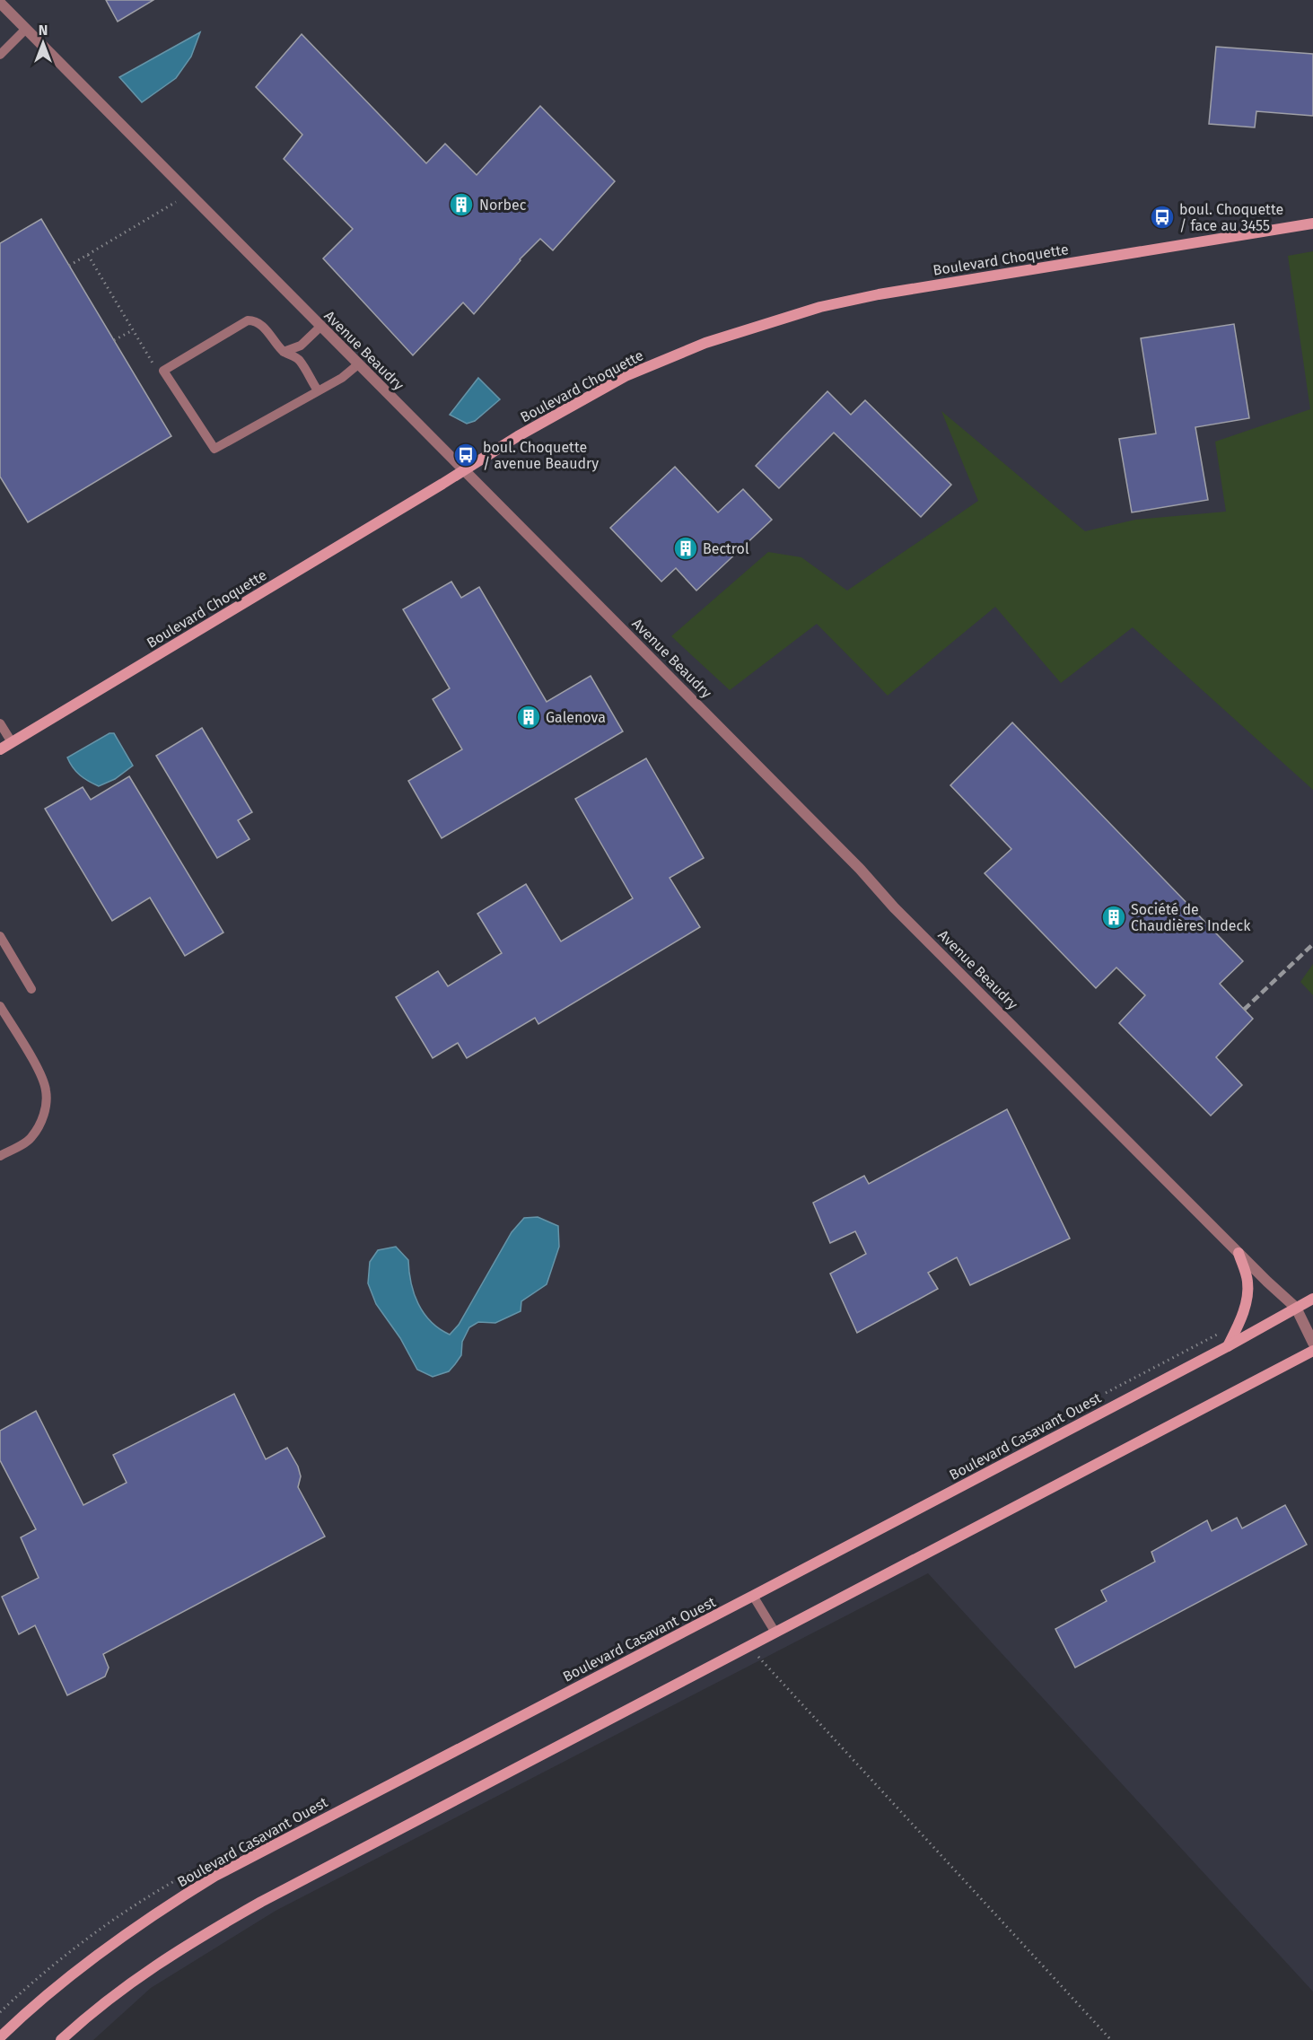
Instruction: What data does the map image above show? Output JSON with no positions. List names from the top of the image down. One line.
{"streets":{"main road":["Boulevard Choquette","Boulevard Casavant Ouest"],"street":["Avenue Beaudry"]},"crossings":[["Boulevard Choquette","Avenue Beaudry"],["Avenue Beaudry","Boulevard Casavant Ouest"]],"places":{"building":["Norbec","Bectrol","Galenova","Société de Chaudières Indeck"],"bus stop":["boul. Choquette / face au 3455","boul. Choquette / avenue Beaudry"]},"north":"top"}
